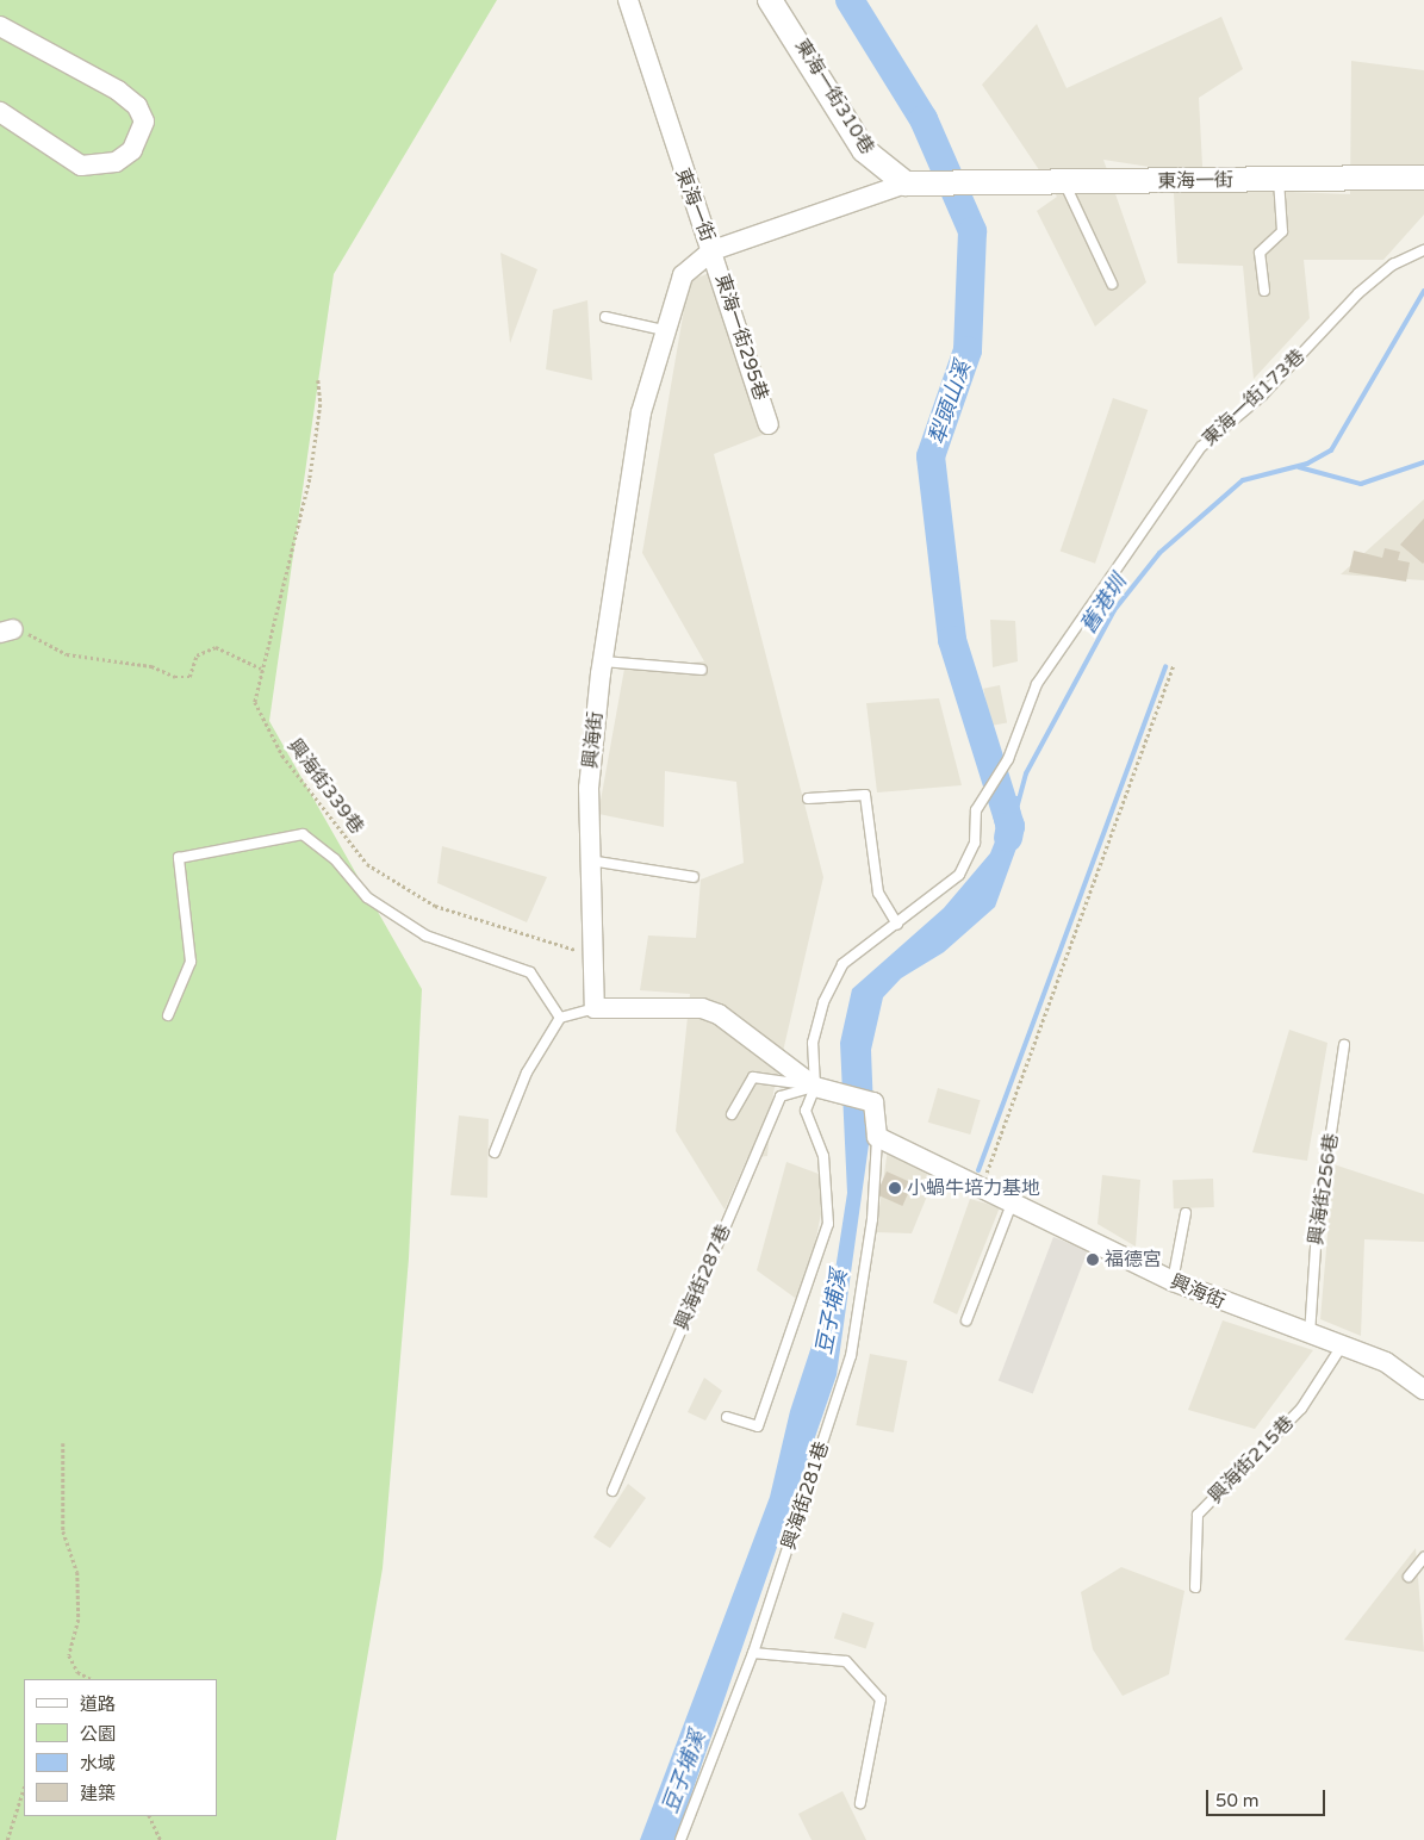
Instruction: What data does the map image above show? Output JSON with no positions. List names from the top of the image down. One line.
{"streets":{"street":["東海一街310巷","東海一街","東海一街295巷","興海街"],"lane":["東海一街173巷","興海街256巷","興海街287巷","興海街215巷","興海街281巷"],"path":["興海街339巷"]},"crossings":[["東海一街310巷","東海一街"],["東海一街","東海一街295巷"],["東海一街","興海街"],["東海一街295巷","興海街"],["興海街","興海街339巷"],["興海街","興海街256巷"],["興海街","興海街215巷"],["興海街","興海街281巷"]],"water":["犁頭山溪","舊港圳","豆子埔溪"],"places":["小蝸牛培力基地","福德宮"],"legend":["道路","公園","水域","建築"],"scale_bar":"50 m"}
